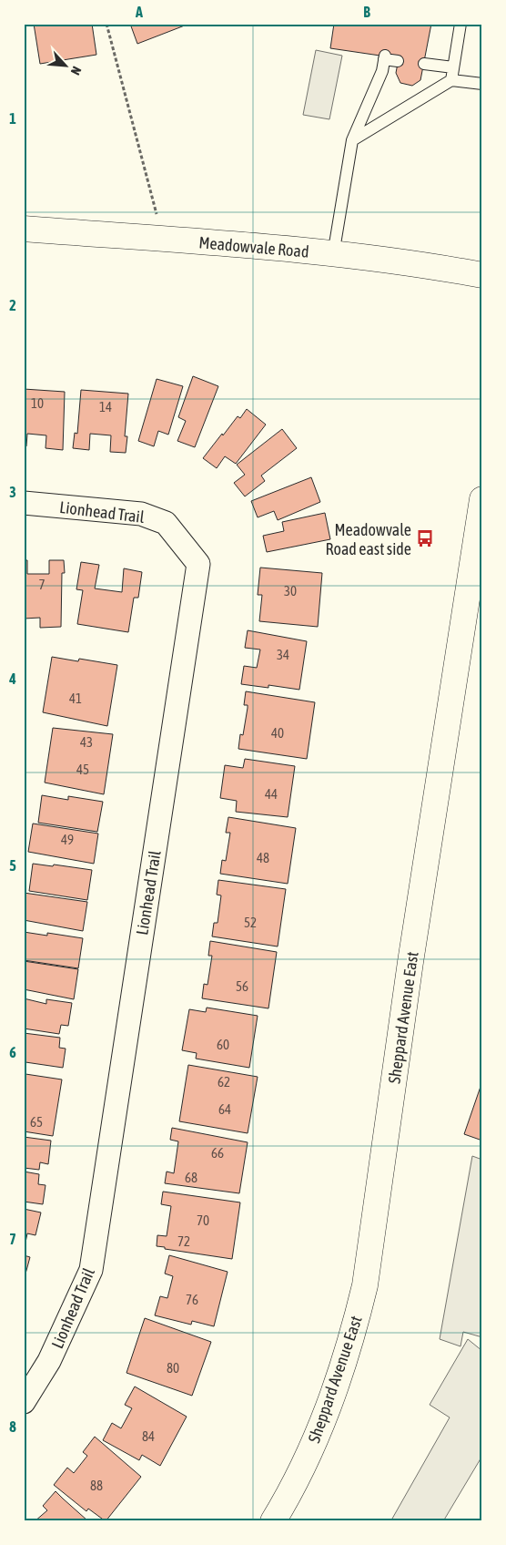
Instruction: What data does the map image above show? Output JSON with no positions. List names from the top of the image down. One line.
{"streets":{"main road":["Meadowvale Road","Sheppard Avenue East"],"street":["Lionhead Trail"]},"places":{"bus stop":["Meadowvale Road east side"]},"house_numbers":["10","14","7","30","34","41","40","43","45","44","49","48","52","56","60","62","64","65","66","68","70","72","76","80","84","88"],"north":"bottom right","grid":{"columns":["A","B"],"rows":["1","2","3","4","5","6","7","8"]}}
